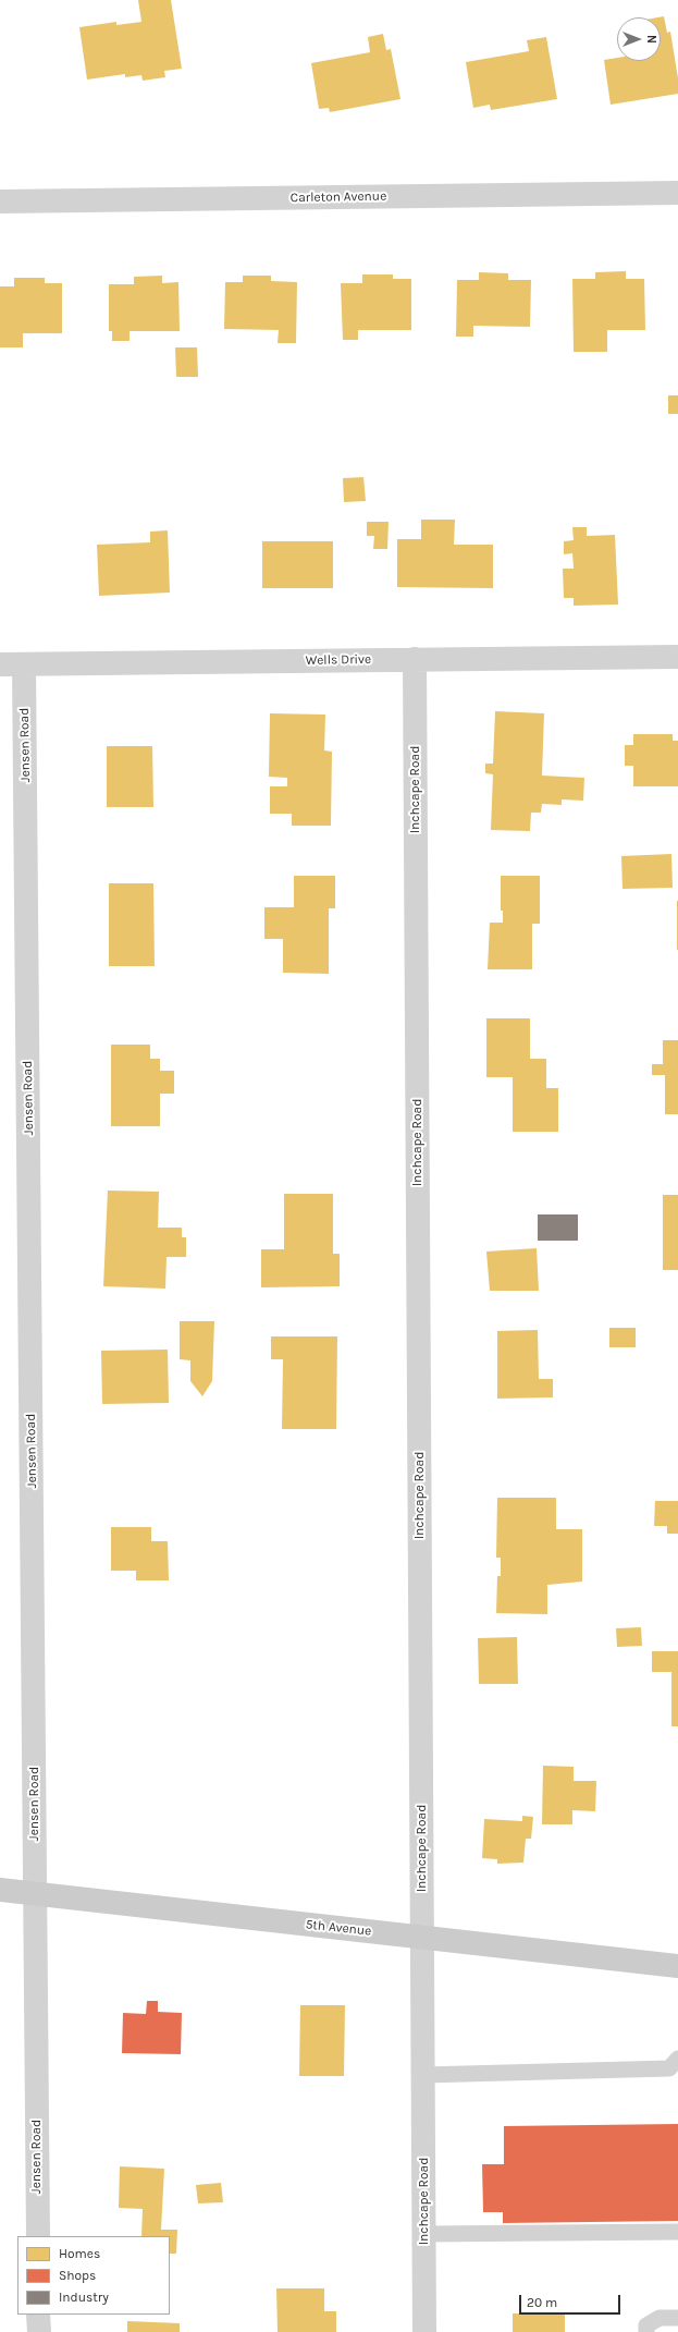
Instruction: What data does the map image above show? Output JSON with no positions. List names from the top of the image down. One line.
{"streets":{"main road":["5th Avenue"],"street":["Carleton Avenue","Wells Drive","Jensen Road","Inchcape Road"]},"crossings":[["Wells Drive","Jensen Road"],["Wells Drive","Inchcape Road"],["Jensen Road","5th Avenue"],["Inchcape Road","5th Avenue"]],"legend":["Homes","Shops","Industry"],"scale_bar":"20 m","north":"right"}
